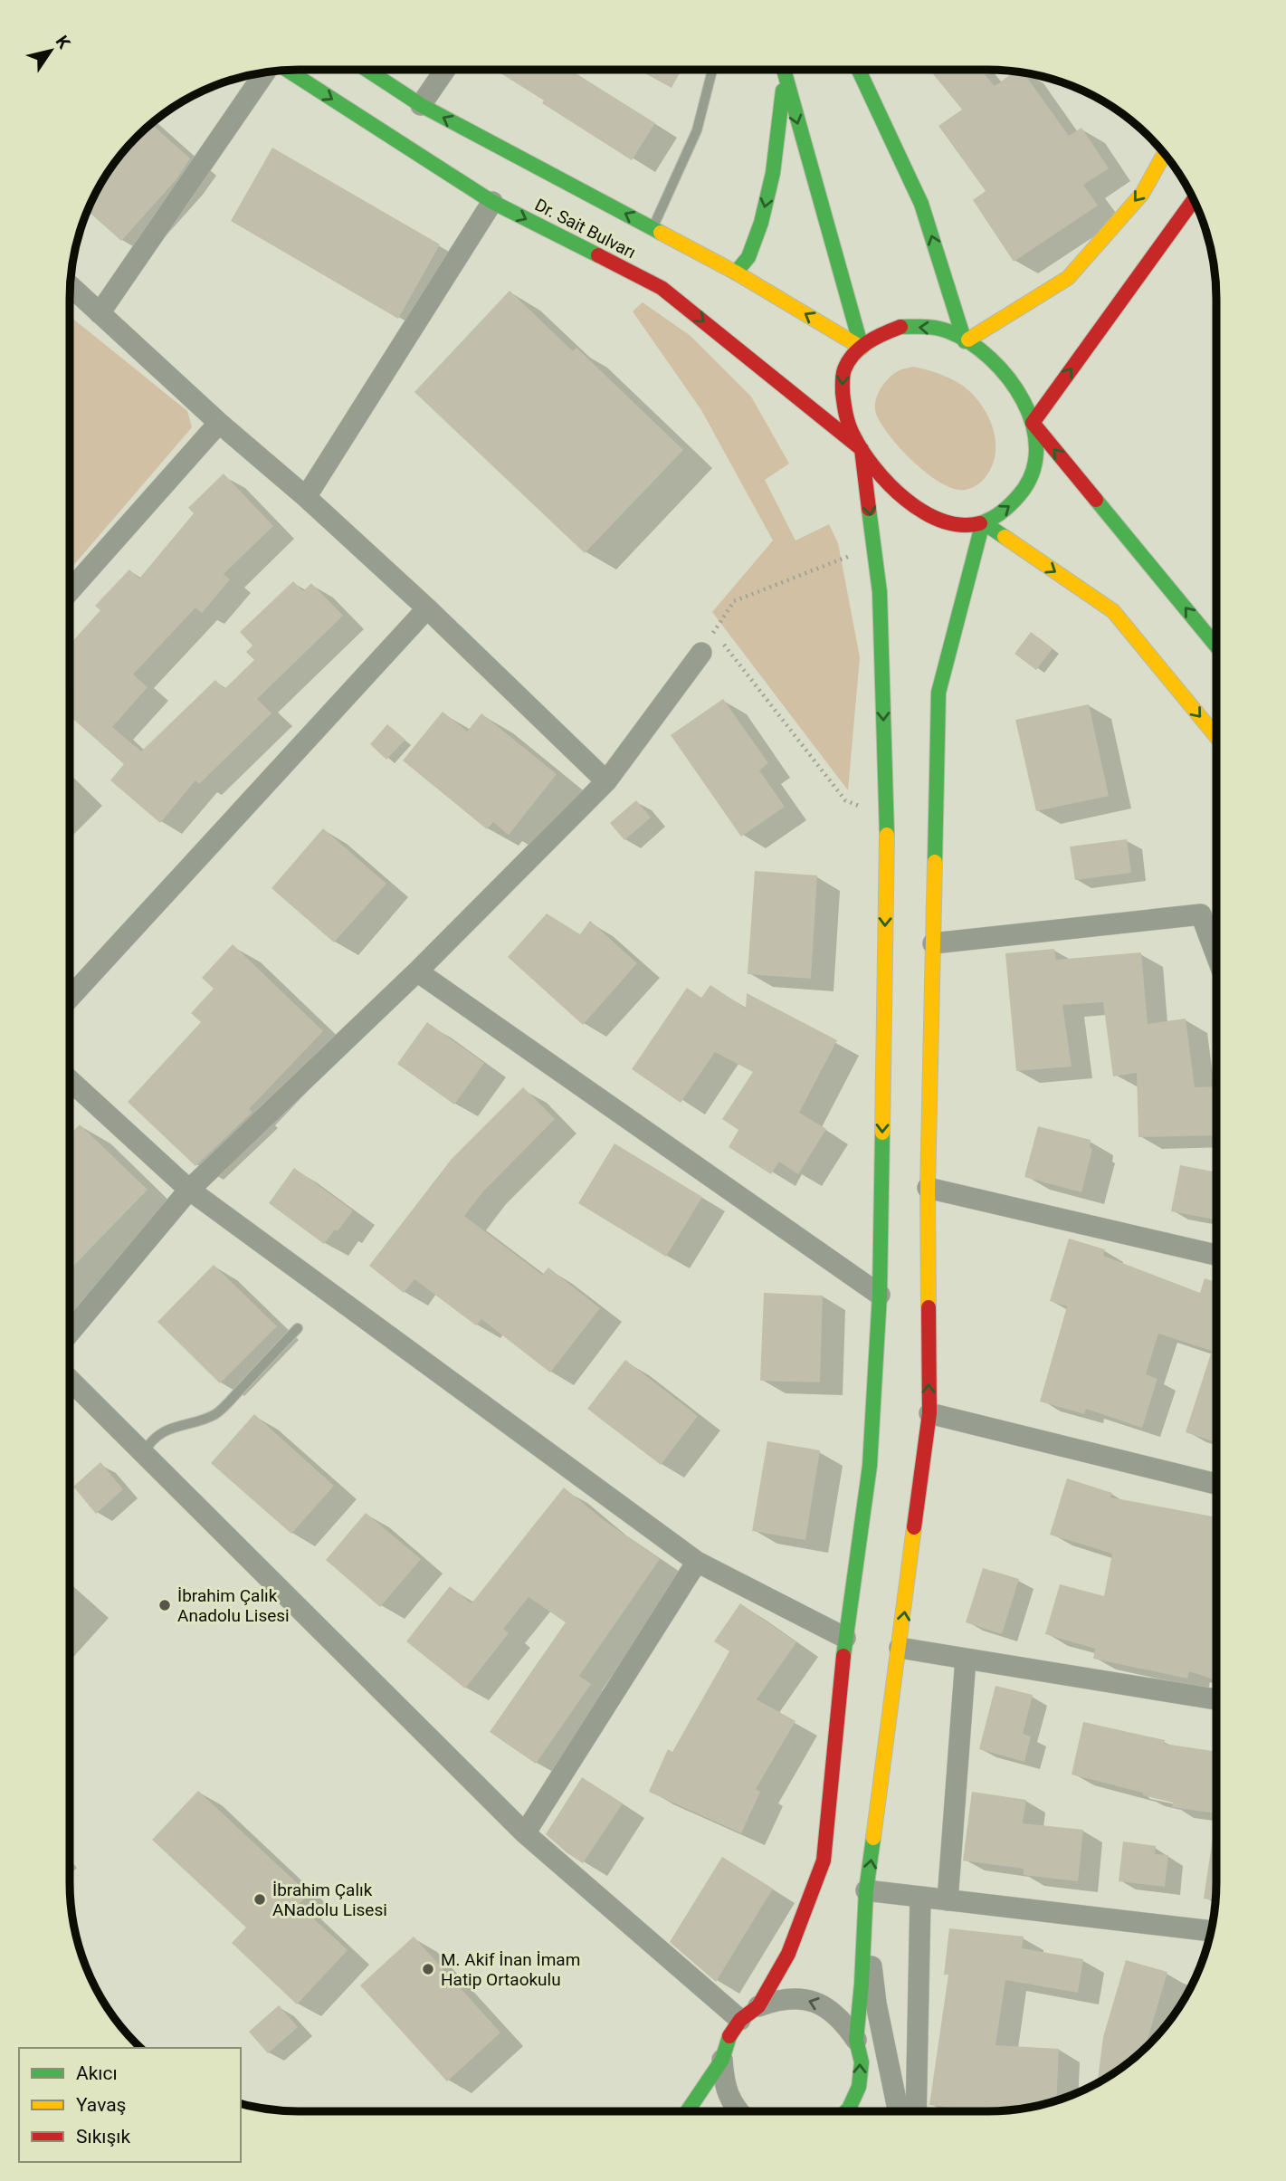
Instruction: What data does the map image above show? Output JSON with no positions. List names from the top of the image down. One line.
{"streets":{"main road":["Dr. Sait Bulvarı"]},"places":["İbrahim Çalık Anadolu Lisesi","İbrahim Çalık ANadolu Lisesi","M. Akif İnan İmam Hatip Ortaokulu"],"legend":["Akıcı","Yavaş","Sıkışık"],"north":"top right"}
